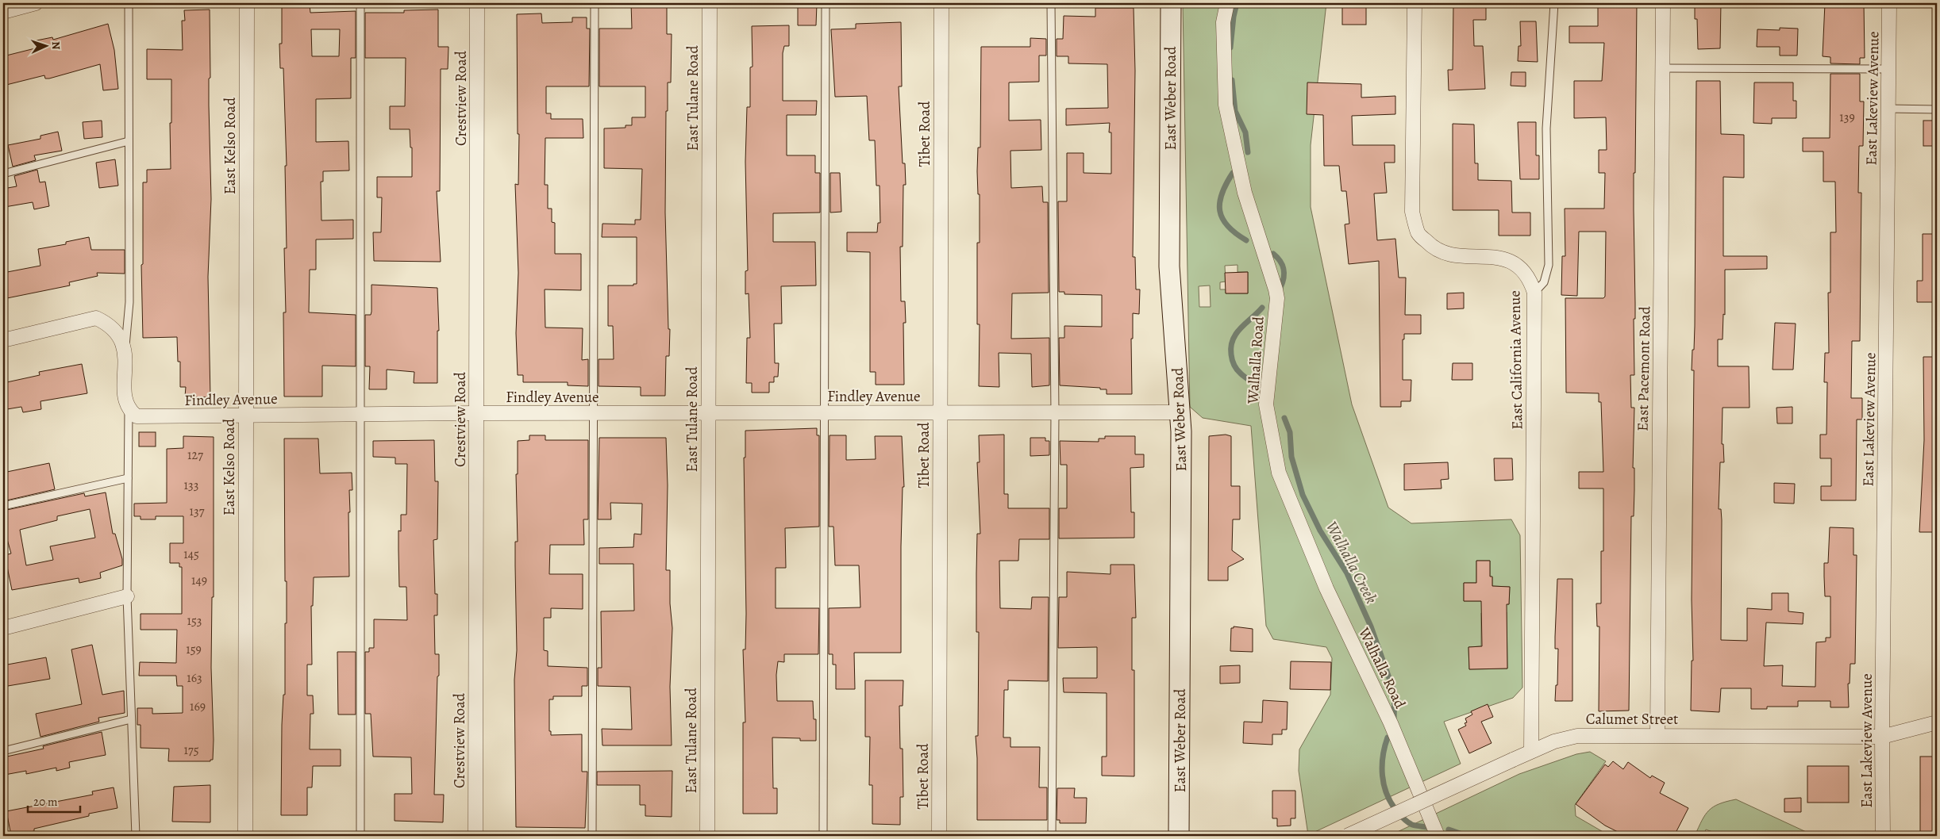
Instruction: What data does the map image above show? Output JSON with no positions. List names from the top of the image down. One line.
{"streets":{"street":["Crestview Road","East Tulane Road","East Weber Road","East Lakeview Avenue","Tibet Road","East Kelso Road","Walhalla Road","East California Avenue","East Pacemont Road","Findley Avenue","Calumet Street"]},"crossings":[["Crestview Road","Findley Avenue"],["East Tulane Road","Findley Avenue"],["East Weber Road","Findley Avenue"],["East Lakeview Avenue","Calumet Street"],["Tibet Road","Findley Avenue"],["East Kelso Road","Findley Avenue"],["East California Avenue","Calumet Street"],["East Pacemont Road","Calumet Street"]],"water":["Walhalla Creek"],"house_numbers":["139","127","133","137","145","149","153","159","163","169","175"],"scale_bar":"20 m","north":"right"}
